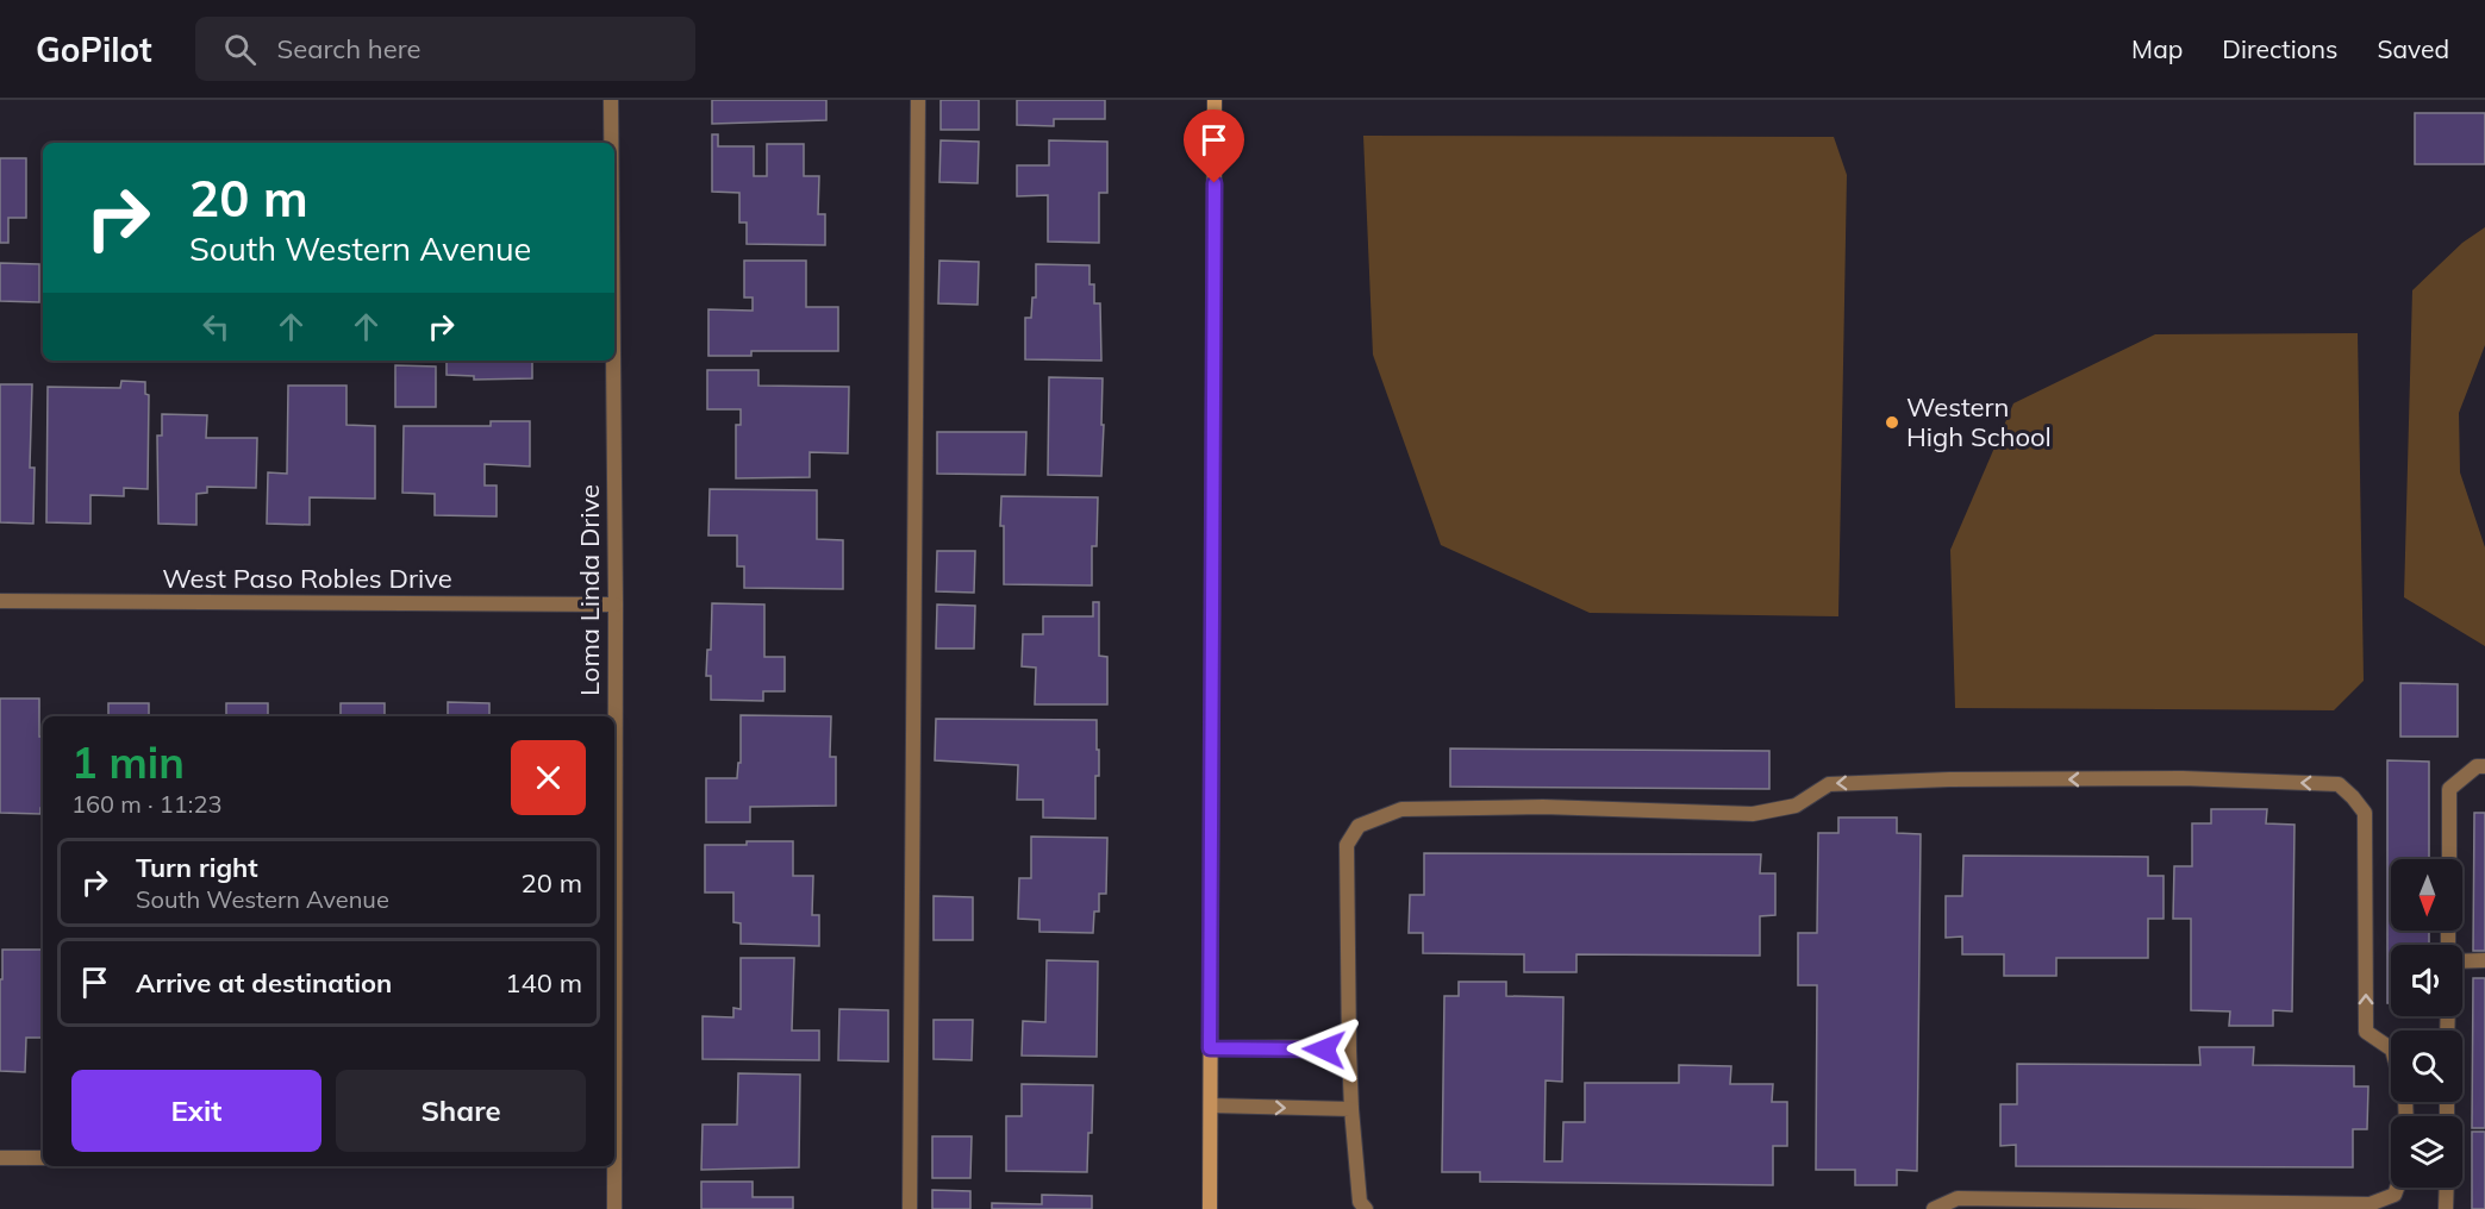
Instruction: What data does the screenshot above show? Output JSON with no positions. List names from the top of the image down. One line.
{"streets":{"street":["West Paso Robles Drive","Loma Linda Drive"]},"crossings":[["West Paso Robles Drive","Loma Linda Drive"]],"places":["Western High School"],"north":"bottom","page":{"header":"GoPilot","search":"Search here","nav":["Map","Directions","Saved"],"turn":["20 m","South Western Avenue"],"heading":["1 min","160 m · 11:23"],"list":[{"name":"Turn right","note":"South Western Avenue","value":"20 m"},{"name":"Arrive at destination","value":"140 m"}],"buttons":["Exit","Share"]}}
